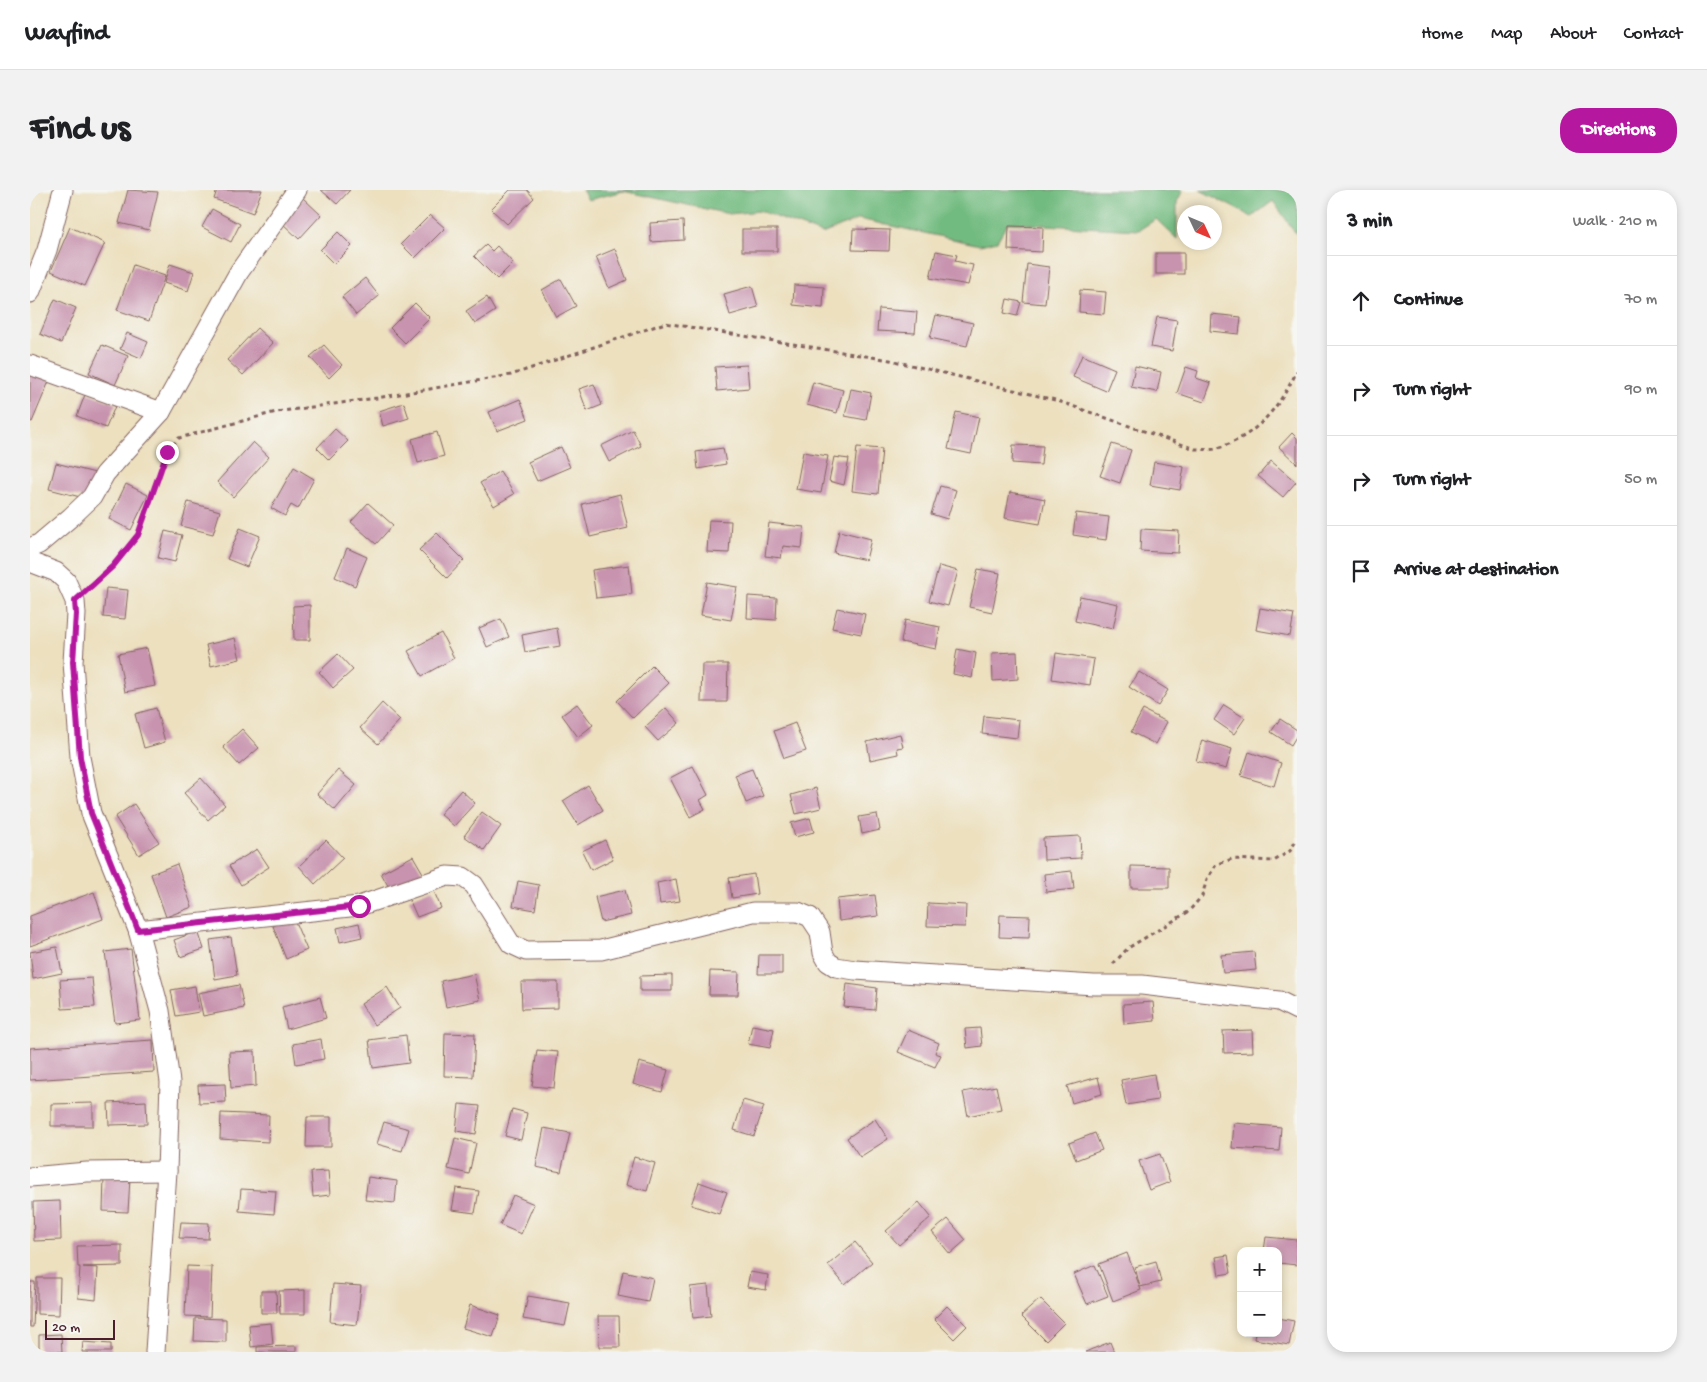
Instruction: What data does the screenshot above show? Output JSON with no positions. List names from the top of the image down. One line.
{"scale_bar":"20 m","north":"bottom right","page":{"header":"Wayfind","nav":["Home","Map","About","Contact"],"buttons":"Directions","title":"Find us","heading":["3 min","Walk · 210 m"],"list":[["Continue","70 m"],["Turn right","90 m"],["Turn right","50 m"],"Arrive at destination"],"map_buttons":["+","−"],"scale":"20 m"}}
